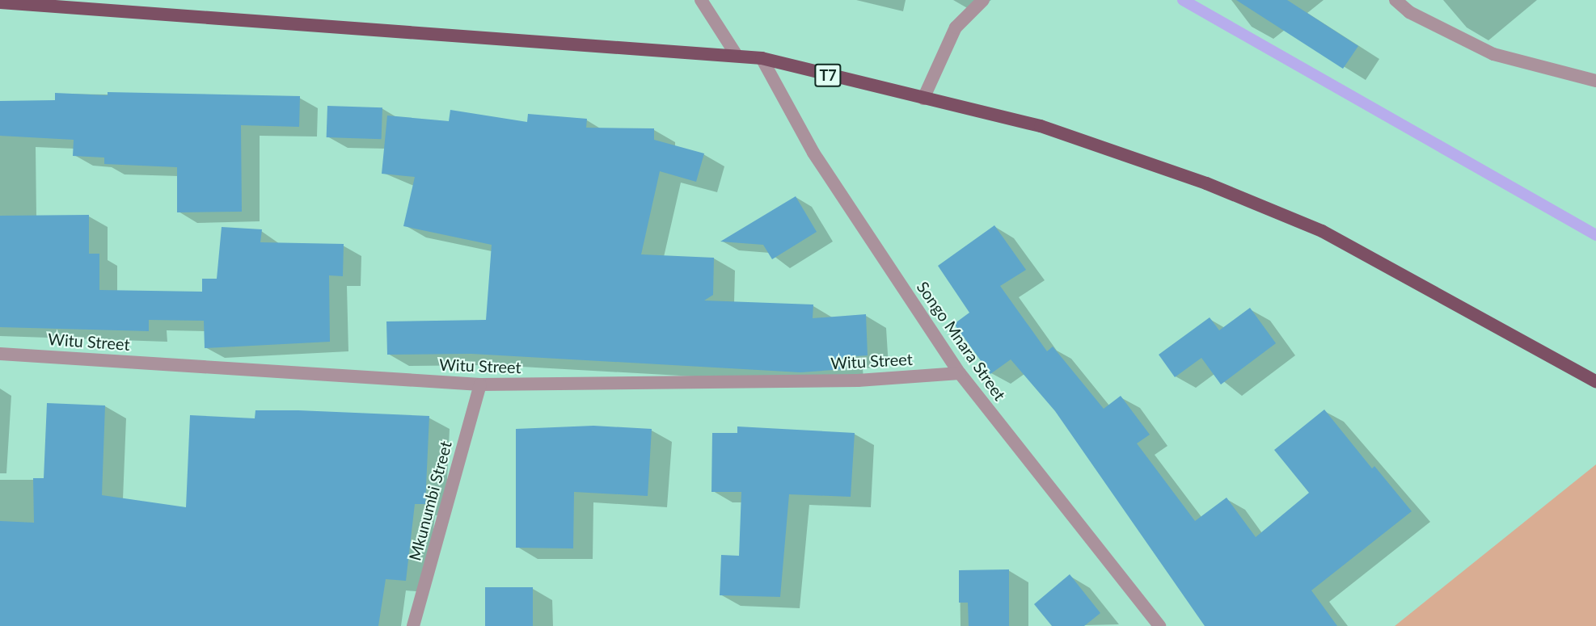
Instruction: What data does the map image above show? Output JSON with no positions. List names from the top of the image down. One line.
{"streets":{"highway":["T7"],"street":["Songo Mnara Street","Witu Street","Mkunumbi Street"]},"crossings":[["T7","Songo Mnara Street"],["Songo Mnara Street","Witu Street"],["Witu Street","Mkunumbi Street"]]}
